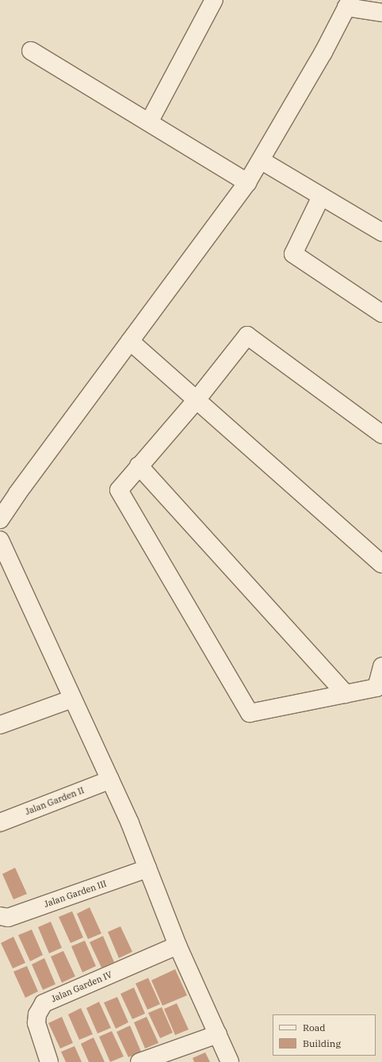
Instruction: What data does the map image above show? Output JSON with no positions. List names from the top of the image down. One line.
{"streets":{"street":["Jalan Garden II","Jalan Garden III","Jalan Garden IV"]},"legend":["Road","Building"]}
